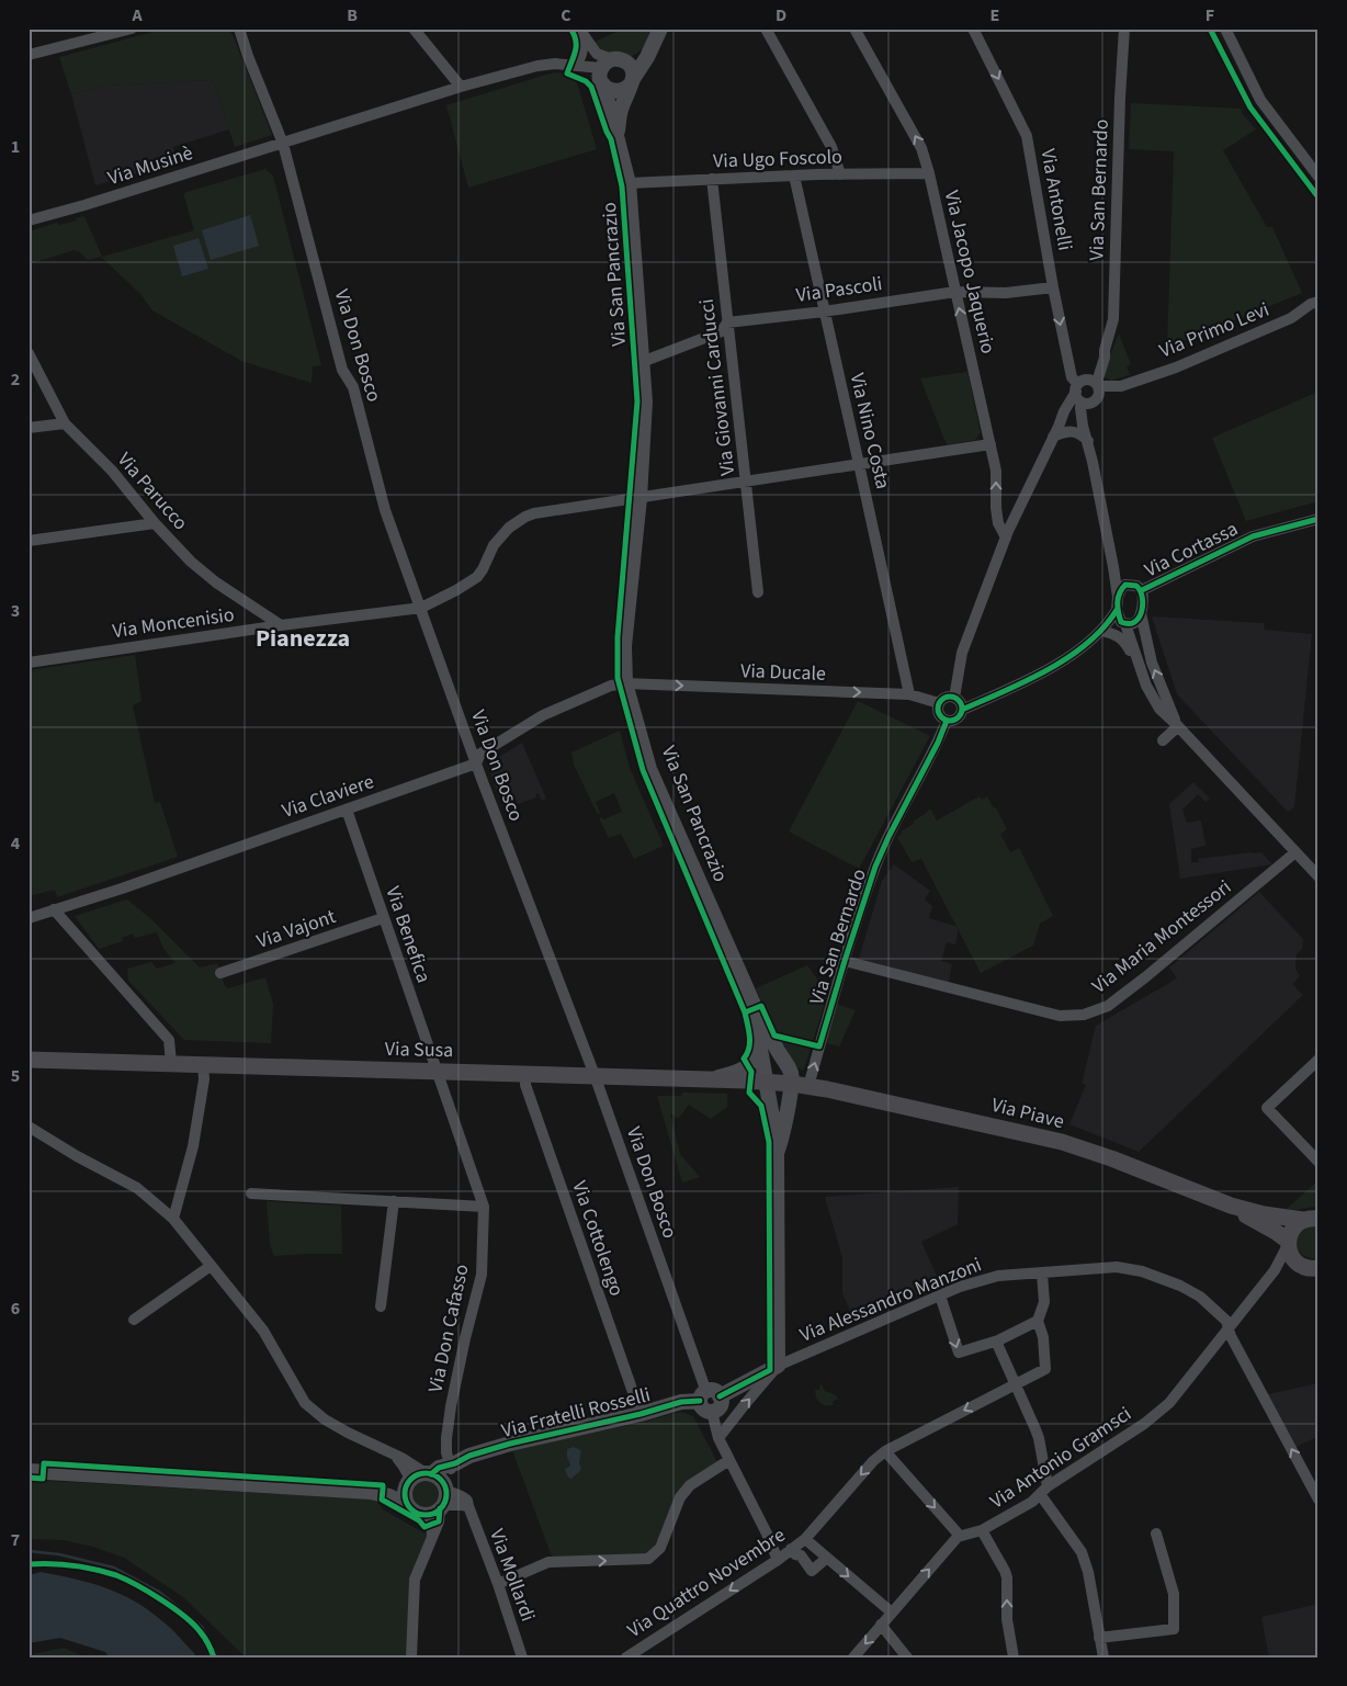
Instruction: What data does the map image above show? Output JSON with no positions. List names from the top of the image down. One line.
{"streets":{"main road":["Via Susa","Via Piave"],"street":["Via Ugo Foscolo","Via Musinè","Via San Bernardo","Via Antonelli","Via Jacopo Jaquerio","Via San Pancrazio","Via Pascoli","Via Primo Levi","Via Don Bosco","Via Giovanni Carducci","Via Nino Costa","Via Parucco","Via Cortassa","Via Moncenisio","Via Ducale","Via Claviere","Via Vajont","Via Benefica","Via Maria Montessori","Via Cottolengo","Via Alessandro Manzoni","Via Don Cafasso","Via Fratelli Rosselli","Via Antonio Gramsci","Via Mollardi","Via Quattro Novembre"]},"crossings":[["Via Ugo Foscolo","Via Jacopo Jaquerio"],["Via Ugo Foscolo","Via San Pancrazio"],["Via Ugo Foscolo","Via Giovanni Carducci"],["Via Ugo Foscolo","Via Nino Costa"],["Via Musinè","Via San Pancrazio"],["Via Musinè","Via Don Bosco"],["Via San Bernardo","Via Antonelli"],["Via San Bernardo","Via Jacopo Jaquerio"],["Via San Bernardo","Via Primo Levi"],["Via San Bernardo","Via Ducale"],["Via San Bernardo","Via Maria Montessori"],["Via San Bernardo","Via Susa"],["Via San Bernardo","Via Piave"],["Via Antonelli","Via Pascoli"],["Via Antonelli","Via Primo Levi"],["Via Jacopo Jaquerio","Via Pascoli"],["Via Jacopo Jaquerio","Via Moncenisio"],["Via San Pancrazio","Via Pascoli"],["Via San Pancrazio","Via Moncenisio"],["Via San Pancrazio","Via Ducale"],["Via San Pancrazio","Via Claviere"],["Via Pascoli","Via Giovanni Carducci"],["Via Pascoli","Via Nino Costa"],["Via Don Bosco","Via Moncenisio"],["Via Don Bosco","Via Claviere"],["Via Don Bosco","Via Susa"],["Via Don Bosco","Via Fratelli Rosselli"],["Via Giovanni Carducci","Via Moncenisio"],["Via Nino Costa","Via Moncenisio"],["Via Nino Costa","Via Ducale"],["Via Parucco","Via Moncenisio"],["Via Ducale","Via Claviere"],["Via Claviere","Via Benefica"],["Via Vajont","Via Benefica"],["Via Benefica","Via Susa"],["Via Benefica","Via Don Cafasso"],["Via Susa","Via Piave"],["Via Susa","Via Cottolengo"],["Via Susa","Via Don Cafasso"],["Via Piave","Via Antonio Gramsci"],["Via Cottolengo","Via Fratelli Rosselli"],["Via Alessandro Manzoni","Via Fratelli Rosselli"],["Via Alessandro Manzoni","Via Antonio Gramsci"],["Via Don Cafasso","Via Fratelli Rosselli"],["Via Fratelli Rosselli","Via Mollardi"]],"one_way":["Via Antonelli","Via Ducale","Via Quattro Novembre"],"districts":["Pianezza"],"grid":{"columns":["A","B","C","D","E","F"],"rows":["1","2","3","4","5","6","7"]}}
